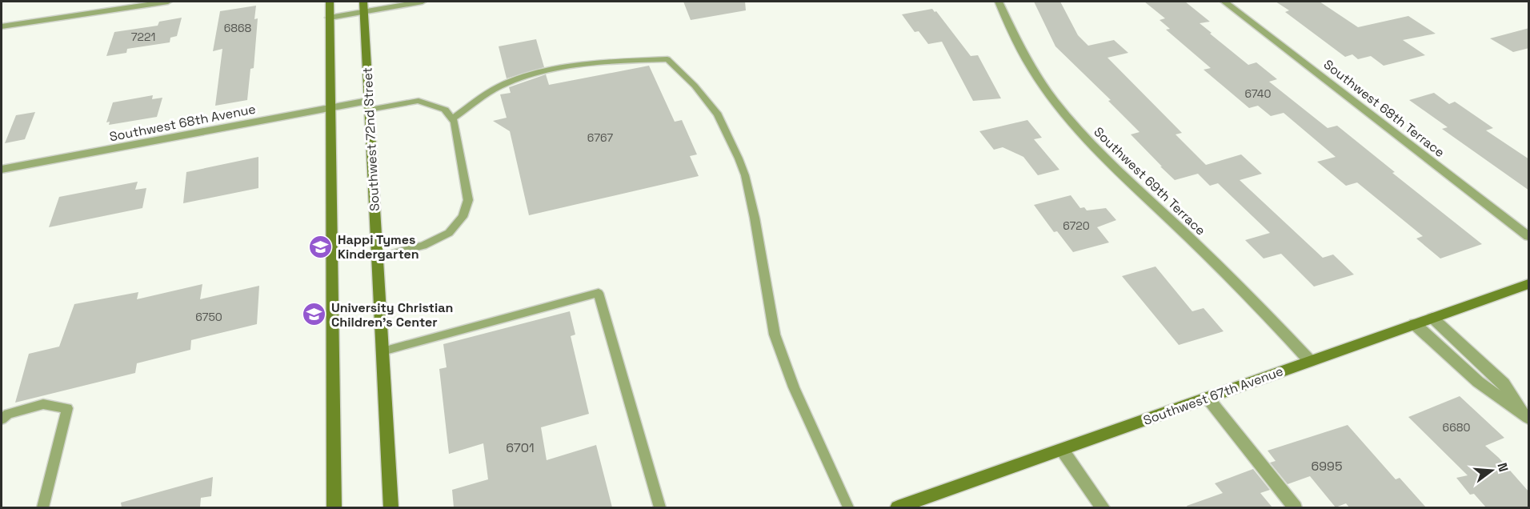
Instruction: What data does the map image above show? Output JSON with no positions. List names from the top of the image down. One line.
{"streets":{"main road":["Southwest 72nd Street","Southwest 67th Avenue"],"street":["Southwest 68th Terrace","Southwest 68th Avenue","Southwest 69th Terrace"]},"crossings":[["Southwest 68th Avenue","Southwest 72nd Street"],["Southwest 69th Terrace","Southwest 67th Avenue"]],"places":{"school or university":["Happi Tymes Kindergarten","University Christian Children's Center"]},"house_numbers":["6868","7221","6740","6767","6720","6750","6680","6701","6995"],"north":"right"}
